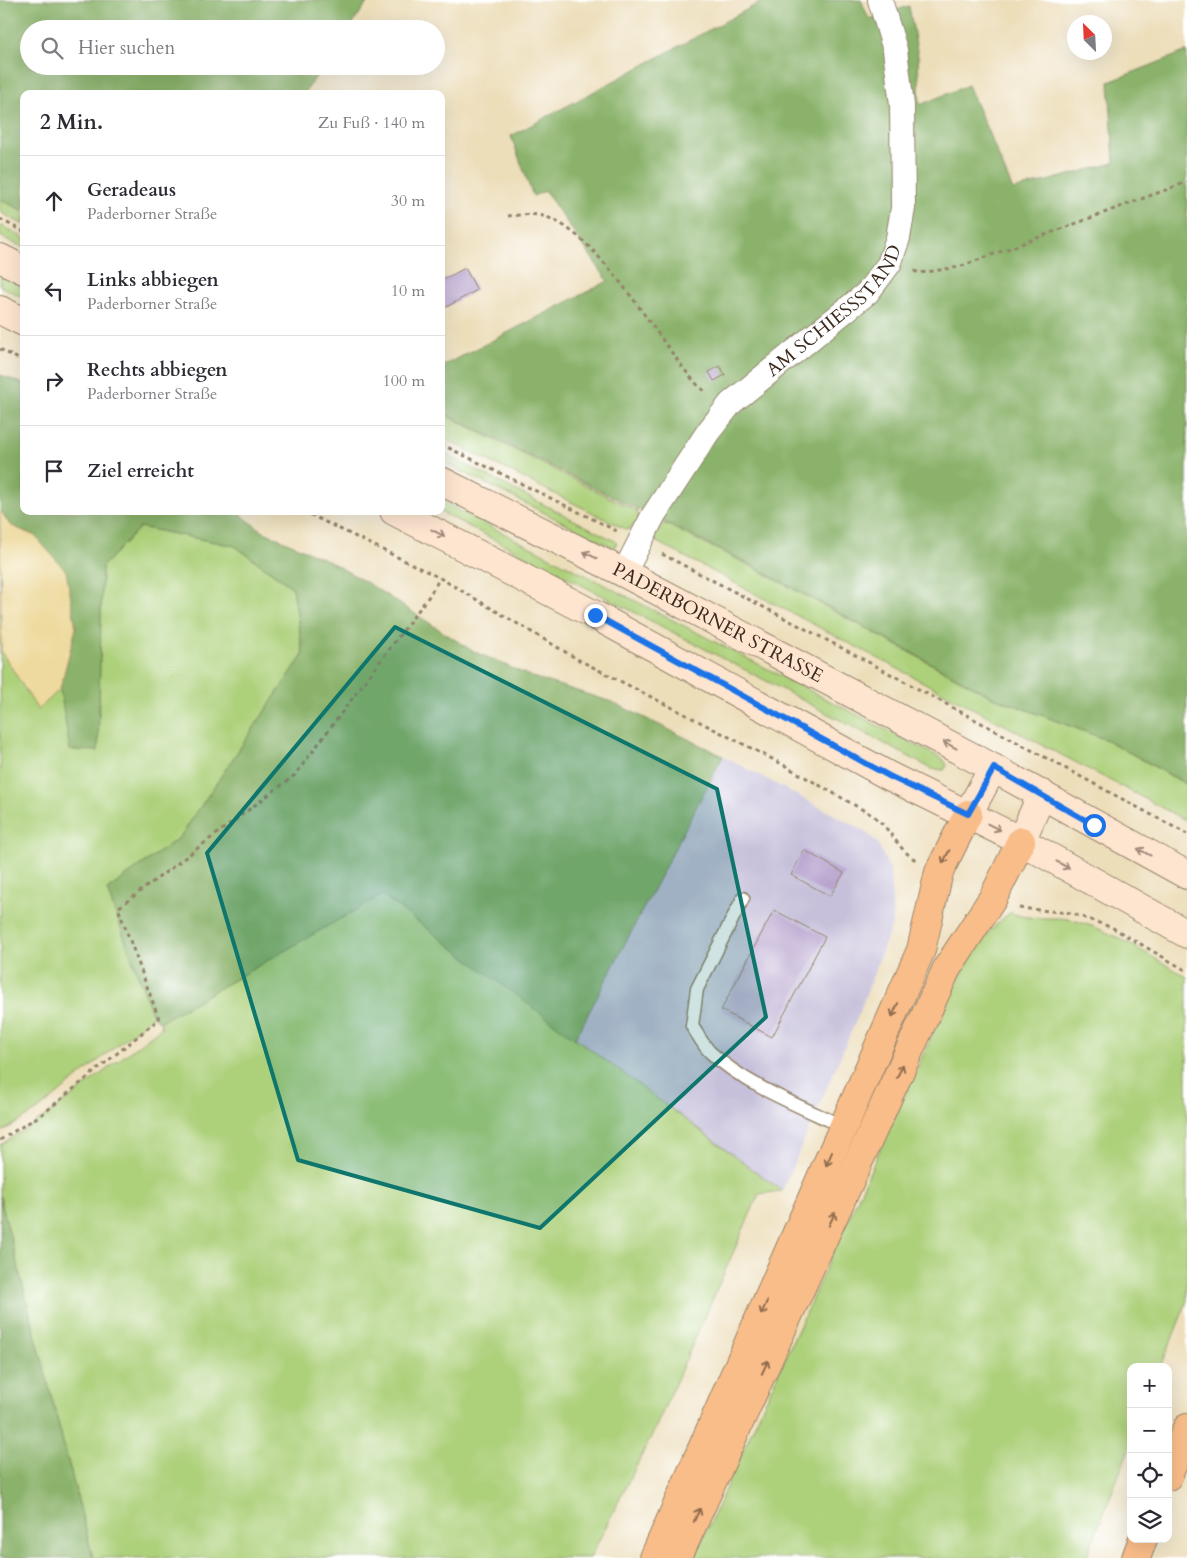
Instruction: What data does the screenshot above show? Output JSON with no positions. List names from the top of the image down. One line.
{"streets":{"main road":["PADERBORNER STRASSE"],"street":["AM SCHIESSSTAND"]},"crossings":[["AM SCHIESSSTAND","PADERBORNER STRASSE"]],"north":"top left","page":{"search":"Hier suchen","heading":["2 Min.","Zu Fuß · 140 m"],"list":[["Geradeaus","Paderborner Straße","30 m"],["Links abbiegen","Paderborner Straße","10 m"],["Rechts abbiegen","Paderborner Straße","100 m"],"Ziel erreicht"],"map_buttons":["+","−"]}}
